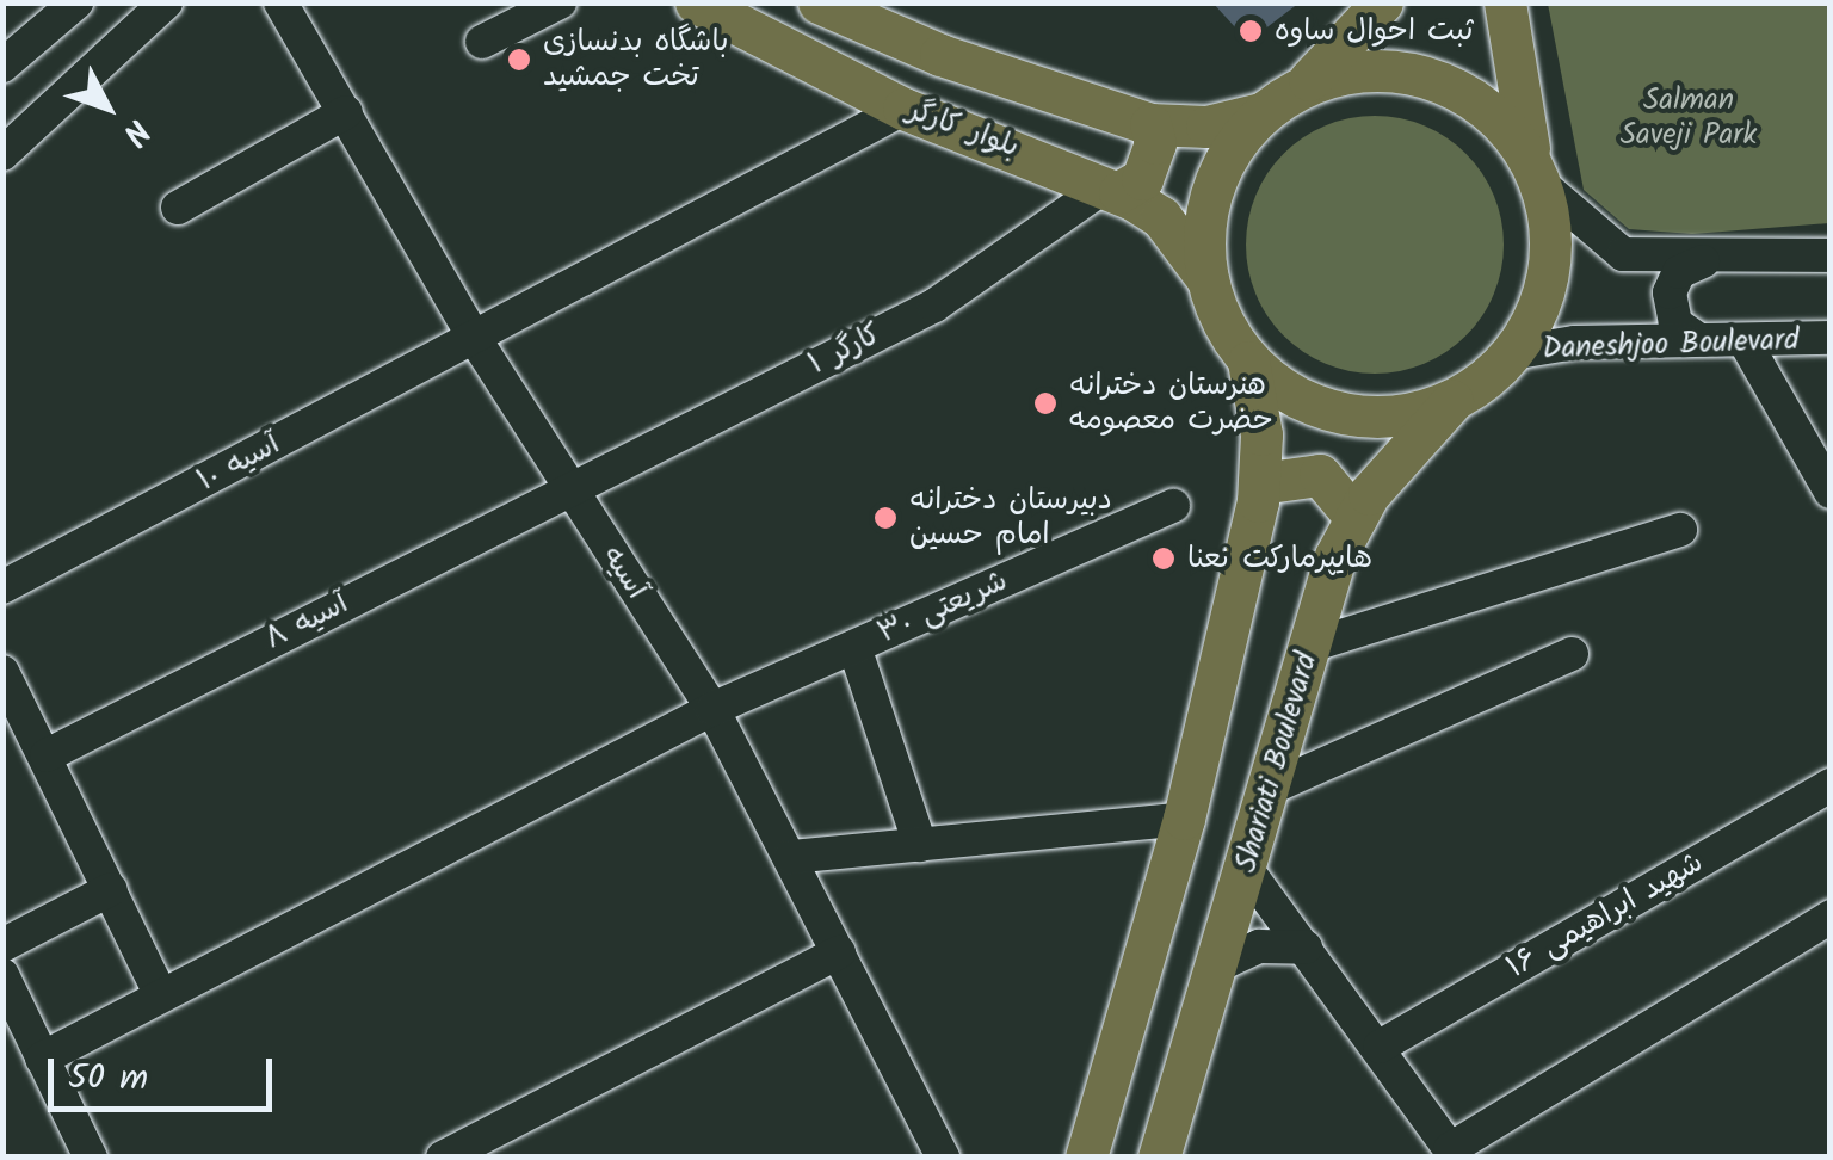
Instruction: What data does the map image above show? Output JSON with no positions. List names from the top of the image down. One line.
{"streets":{"main road":["بلوار کارگر","Shariati Boulevard"],"street":["Daneshjoo Boulevard","کارگر ۱","آسیه ۱۰","آسیه","شریعتی ۳۰","آسیه ۸","شهید ابراهیمی ۱۶"]},"crossings":[["بلوار کارگر","Daneshjoo Boulevard"],["بلوار کارگر","کارگر ۱"],["بلوار کارگر","آسیه ۱۰"],["بلوار کارگر","Shariati Boulevard"],["Daneshjoo Boulevard","Shariati Boulevard"],["کارگر ۱","آسیه"],["کارگر ۱","آسیه ۸"],["آسیه ۱۰","آسیه"],["آسیه","شریعتی ۳۰"],["آسیه","آسیه ۸"]],"parks":["Salman Saveji Park"],"places":["ثبت احوال ساوه","باشگاه بدنسازی تخت جمشید","هنرستان دخترانه حضرت معصومه","دبیرستان دخترانه امام حسین","هایپرمارکت نعنا"],"scale_bar":"50 m","north":"bottom right"}
